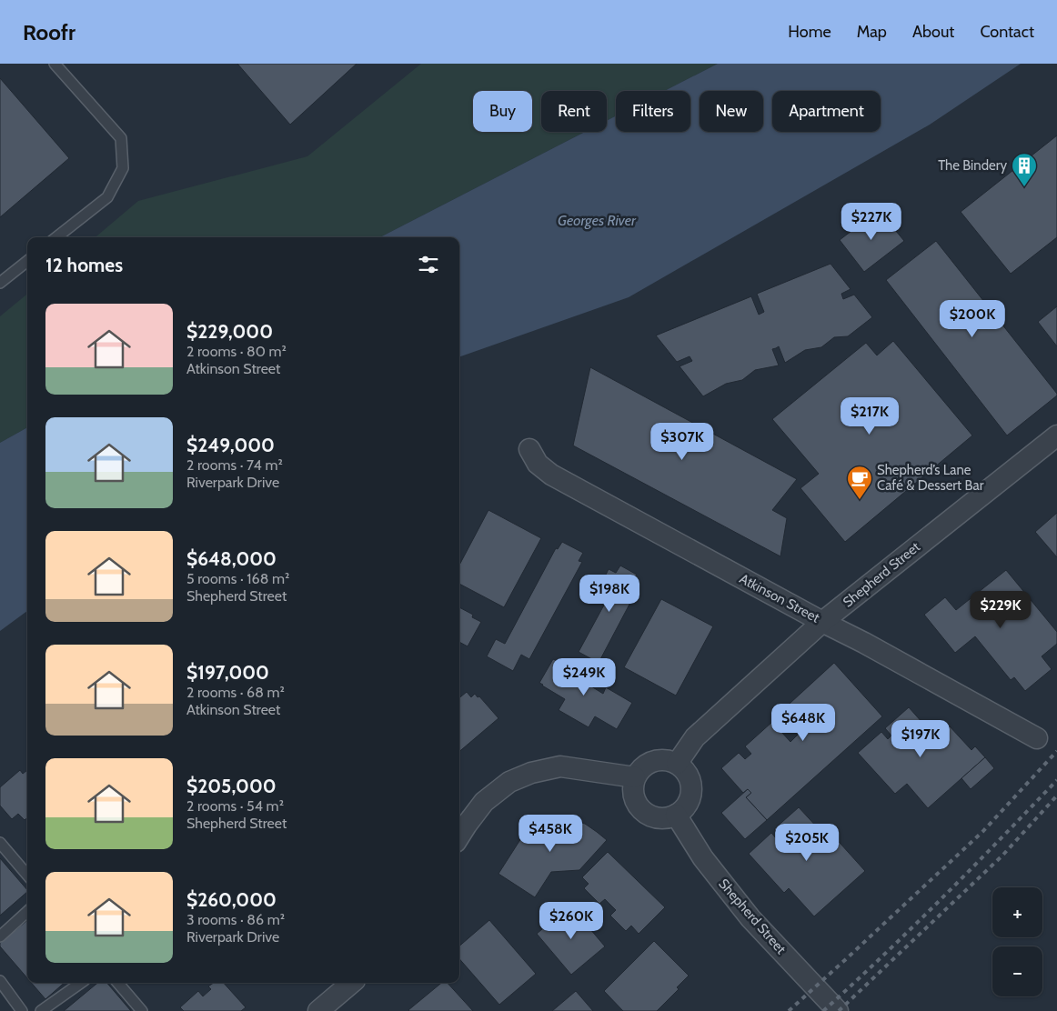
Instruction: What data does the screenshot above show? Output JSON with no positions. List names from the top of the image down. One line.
{"streets":{"street":["Shepherd Street","Atkinson Street"]},"crossings":[["Shepherd Street","Atkinson Street"]],"water":["Georges River"],"places":{"building":["The Bindery"],"cafe":["Shepherd’s Lane Café & Dessert Bar"]},"page":{"header":"Roofr","nav":["Home","Map","About","Contact"],"chip":["Buy","Rent","Filters","New","Apartment"],"price":["$227K","$200K","$217K","$307K","$198K","$229K","$249K","$648K","$197K","$458K","$205K","$260K"],"heading":"12 homes","list":[{"name":"$229,000","note":"2 rooms · 80 m² · Atkinson Street"},{"name":"$249,000","note":"2 rooms · 74 m² · Riverpark Drive"},{"name":"$648,000","note":"5 rooms · 168 m² · Shepherd Street"},{"name":"$197,000","note":"2 rooms · 68 m² · Atkinson Street"},{"name":"$205,000","note":"2 rooms · 54 m² · Shepherd Street"},{"name":"$260,000","note":"3 rooms · 86 m² · Riverpark Drive"}],"map_buttons":["+","−"]}}
